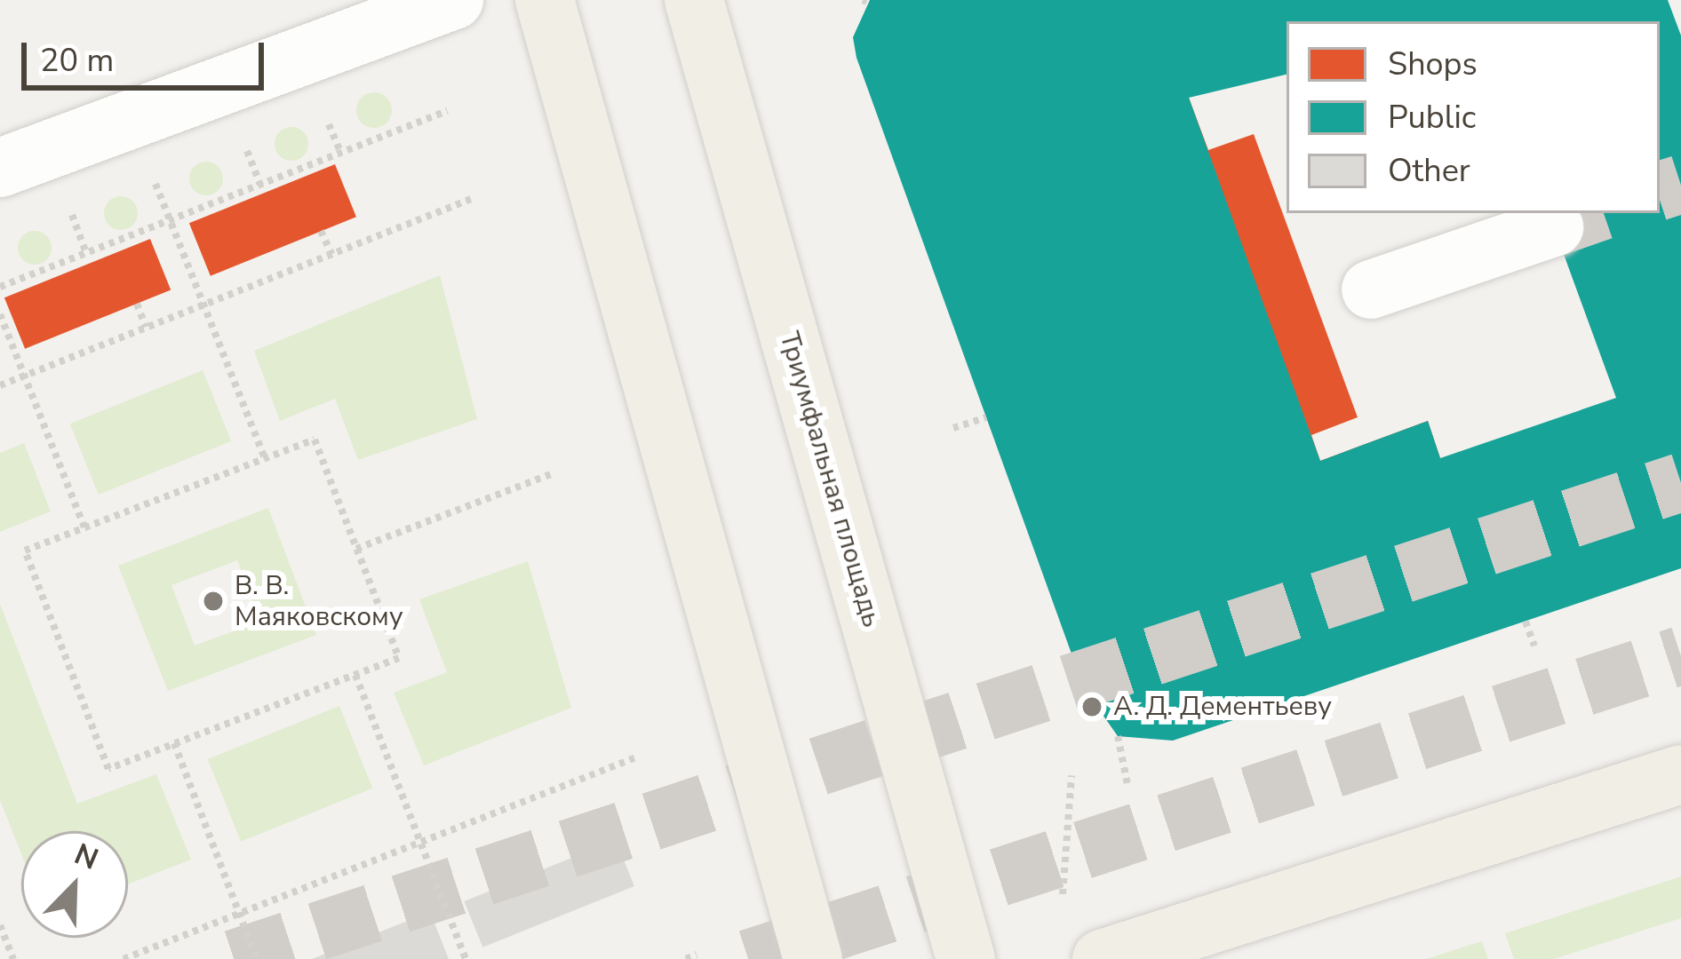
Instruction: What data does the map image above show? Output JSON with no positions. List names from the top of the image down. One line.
{"streets":{"main road":["Триумфальная площадь"]},"places":["В. В. Маяковскому","А. Д. Дементьеву"],"legend":["Shops","Public","Other"],"scale_bar":"20 m","north":"top right"}
